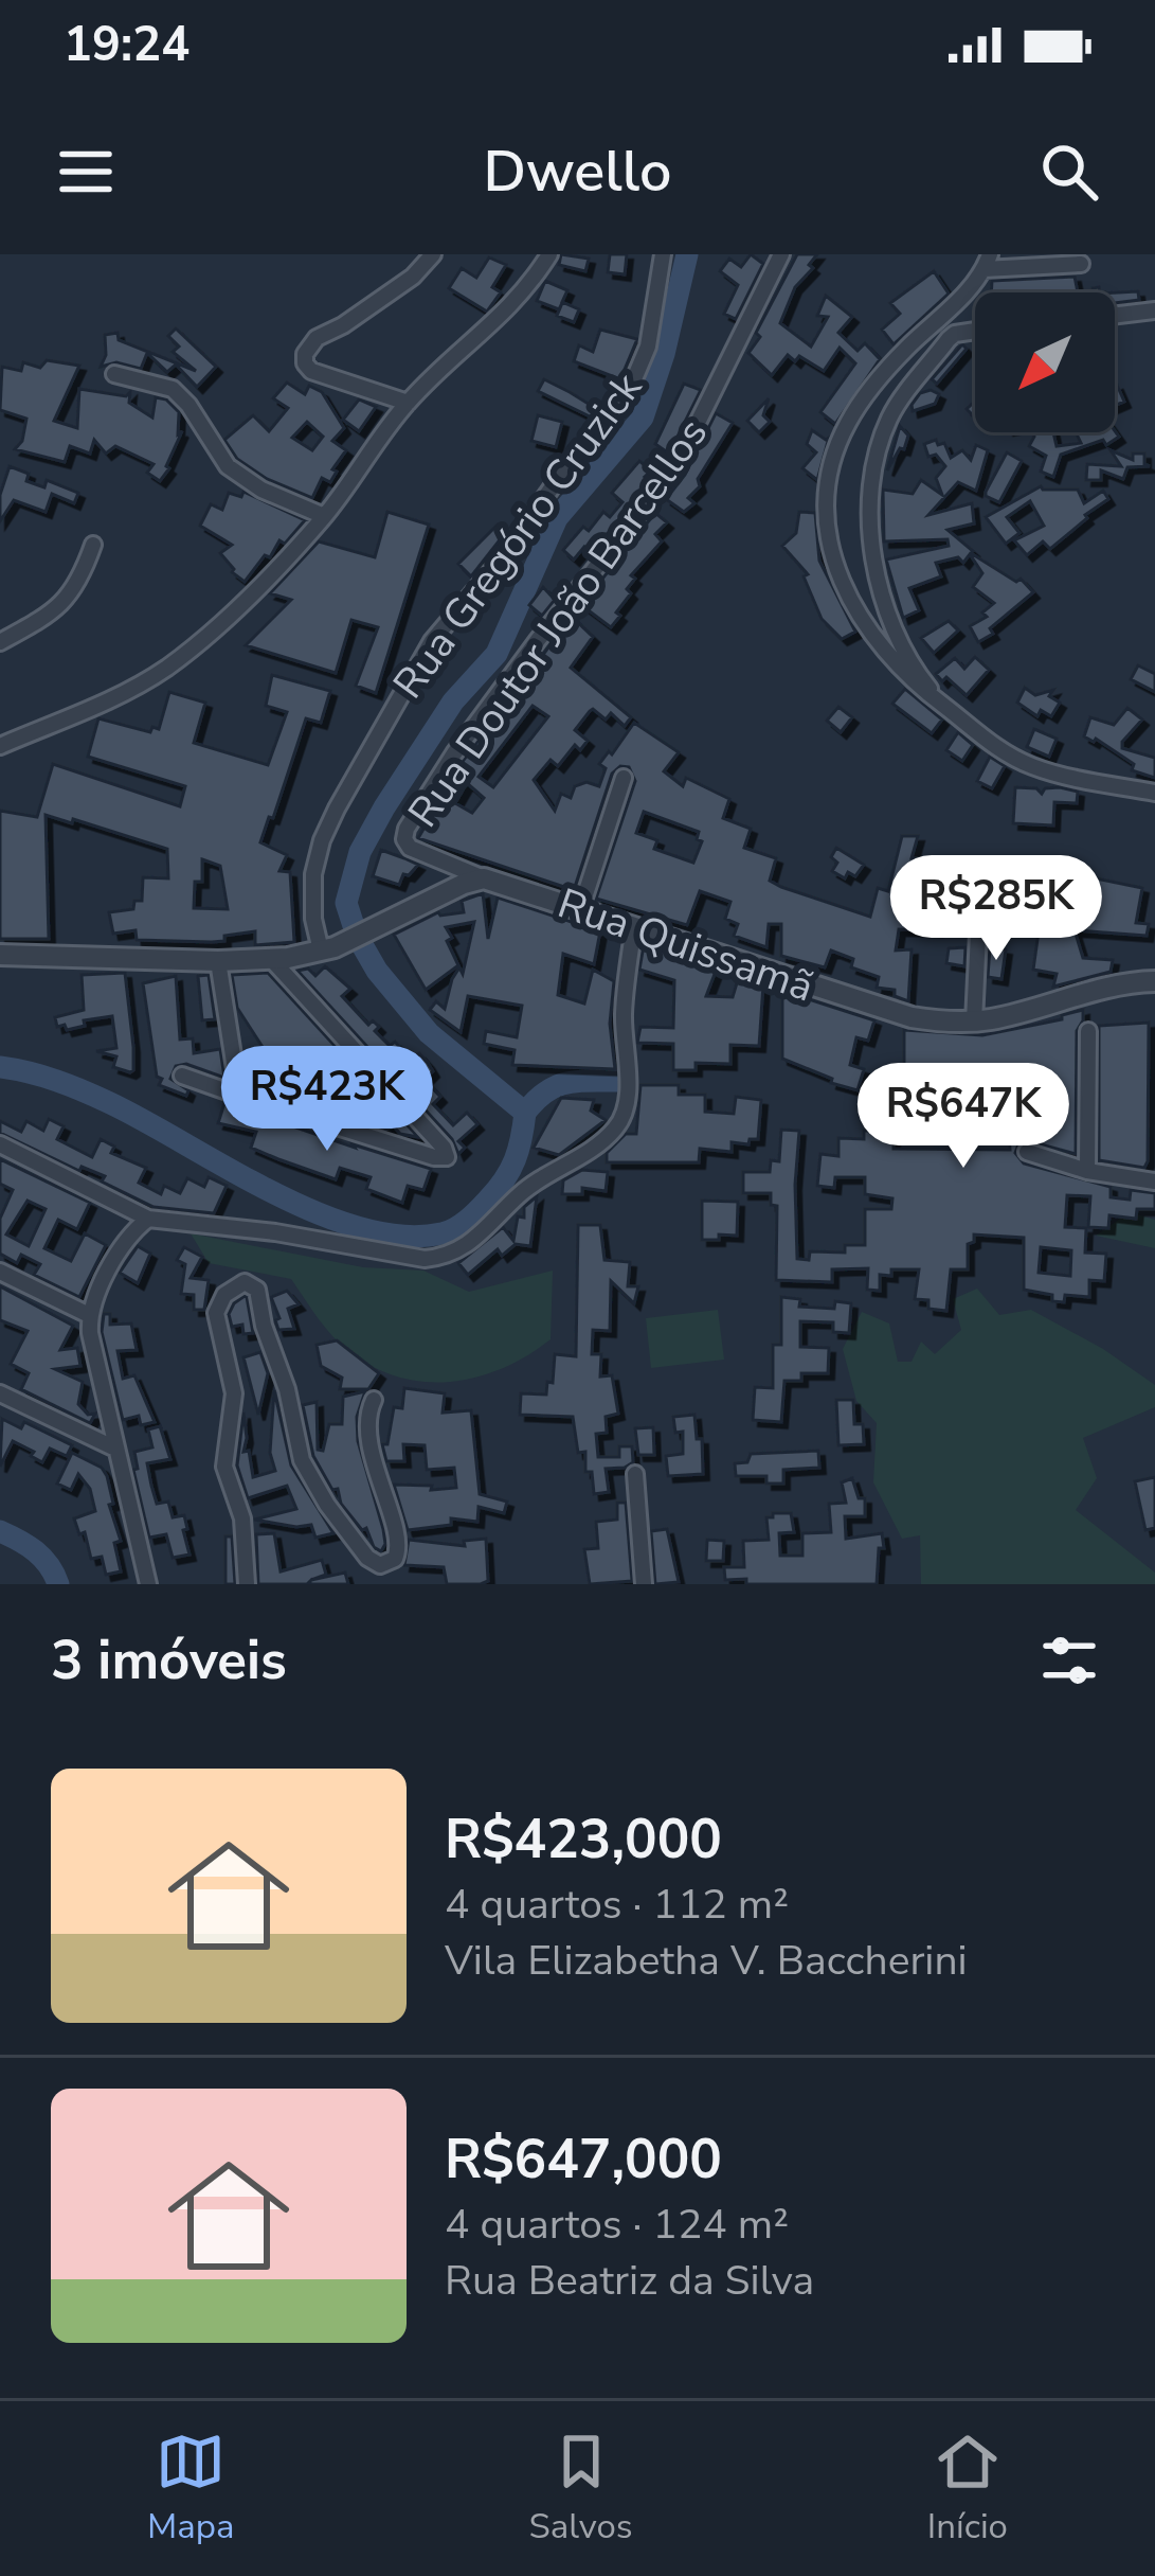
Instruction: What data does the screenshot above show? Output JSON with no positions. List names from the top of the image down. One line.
{"streets":{"street":["Rua Gregório Cruzick","Rua Doutor João Barcellos","Rua Quissamã"]},"crossings":[["Rua Doutor João Barcellos","Rua Quissamã"]],"north":"bottom left","page":{"status":"19:24","header":"Dwello","price":["R$285K","R$423K","R$647K"],"heading":"3 imóveis","list":[{"name":"R$423,000","note":"4 quartos · 112 m² · Vila Elizabetha V. Baccherini"},{"name":"R$647,000","note":"4 quartos · 124 m² · Rua Beatriz da Silva"}],"tabs":["Mapa","Salvos","Início"]}}
